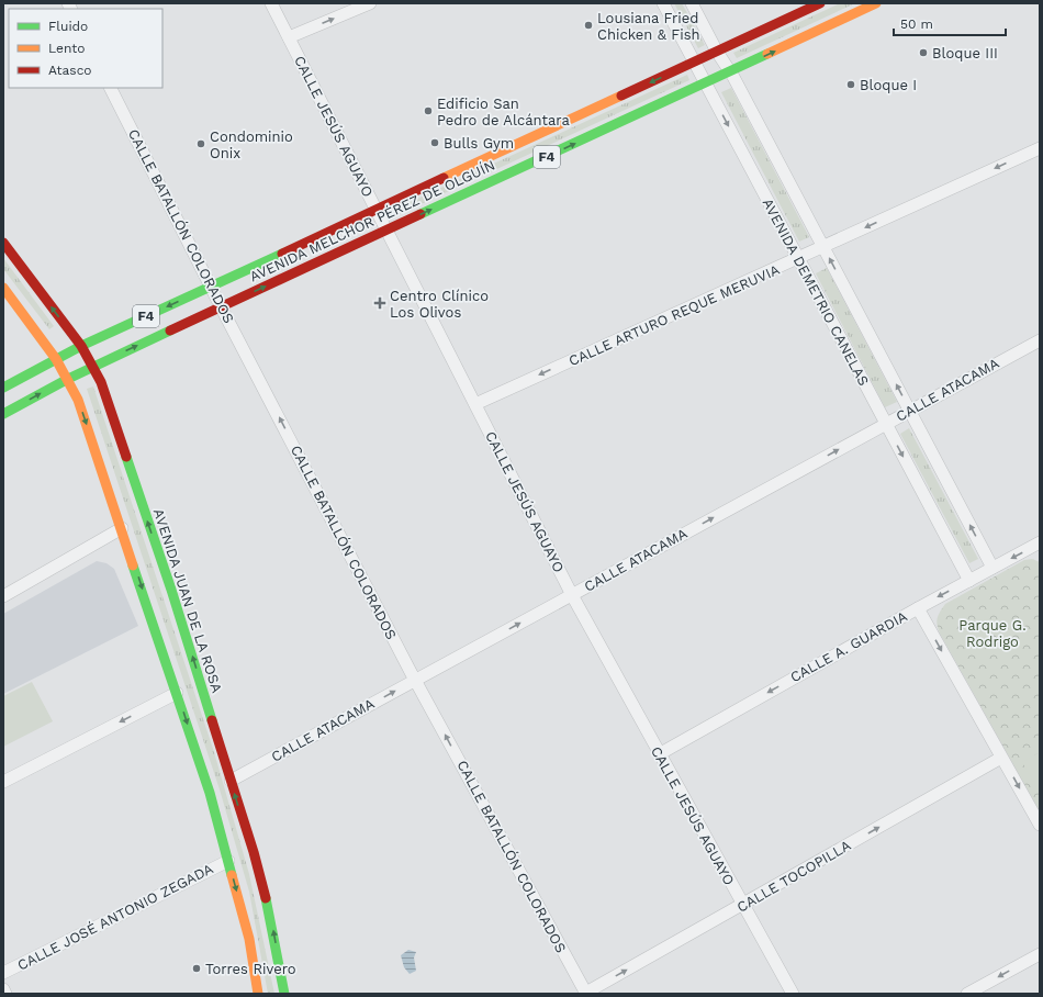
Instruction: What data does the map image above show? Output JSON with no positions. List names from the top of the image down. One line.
{"streets":{"main road":["F4","AVENIDA MELCHOR PÉREZ DE OLGUÍN","AVENIDA JUAN DE LA ROSA"],"street":["CALLE JESÚS AGUAYO","CALLE BATALLÓN COLORADOS","AVENIDA DEMETRIO CANELAS","CALLE ARTURO REQUE MERUVIA","CALLE ATACAMA","CALLE A. GUARDIA","CALLE TOCOPILLA","CALLE JOSÉ ANTONIO ZEGADA"]},"crossings":[["CALLE JESÚS AGUAYO","AVENIDA MELCHOR PÉREZ DE OLGUÍN"],["CALLE JESÚS AGUAYO","CALLE ARTURO REQUE MERUVIA"],["CALLE JESÚS AGUAYO","CALLE ATACAMA"],["CALLE JESÚS AGUAYO","CALLE A. GUARDIA"],["CALLE JESÚS AGUAYO","CALLE TOCOPILLA"],["AVENIDA MELCHOR PÉREZ DE OLGUÍN","CALLE BATALLÓN COLORADOS"],["AVENIDA MELCHOR PÉREZ DE OLGUÍN","AVENIDA DEMETRIO CANELAS"],["AVENIDA MELCHOR PÉREZ DE OLGUÍN","AVENIDA JUAN DE LA ROSA"],["CALLE BATALLÓN COLORADOS","CALLE ATACAMA"],["CALLE BATALLÓN COLORADOS","CALLE TOCOPILLA"],["AVENIDA DEMETRIO CANELAS","CALLE ARTURO REQUE MERUVIA"],["AVENIDA DEMETRIO CANELAS","CALLE ATACAMA"],["AVENIDA DEMETRIO CANELAS","CALLE A. GUARDIA"],["CALLE ATACAMA","AVENIDA JUAN DE LA ROSA"]],"one_way":["CALLE BATALLÓN COLORADOS","CALLE ARTURO REQUE MERUVIA","CALLE ATACAMA","CALLE A. GUARDIA","CALLE TOCOPILLA"],"parks":["Parque G. Rodrigo"],"places":{"other":["Lousiana Fried Chicken & Fish","Bloque III","Bloque I","Edificio San Pedro de Alcántara","Bulls Gym","Condominio Onix","Torres Rivero"],"health":["Centro Clínico Los Olivos"]},"legend":["Fluido","Lento","Atasco"],"scale_bar":"50 m"}
